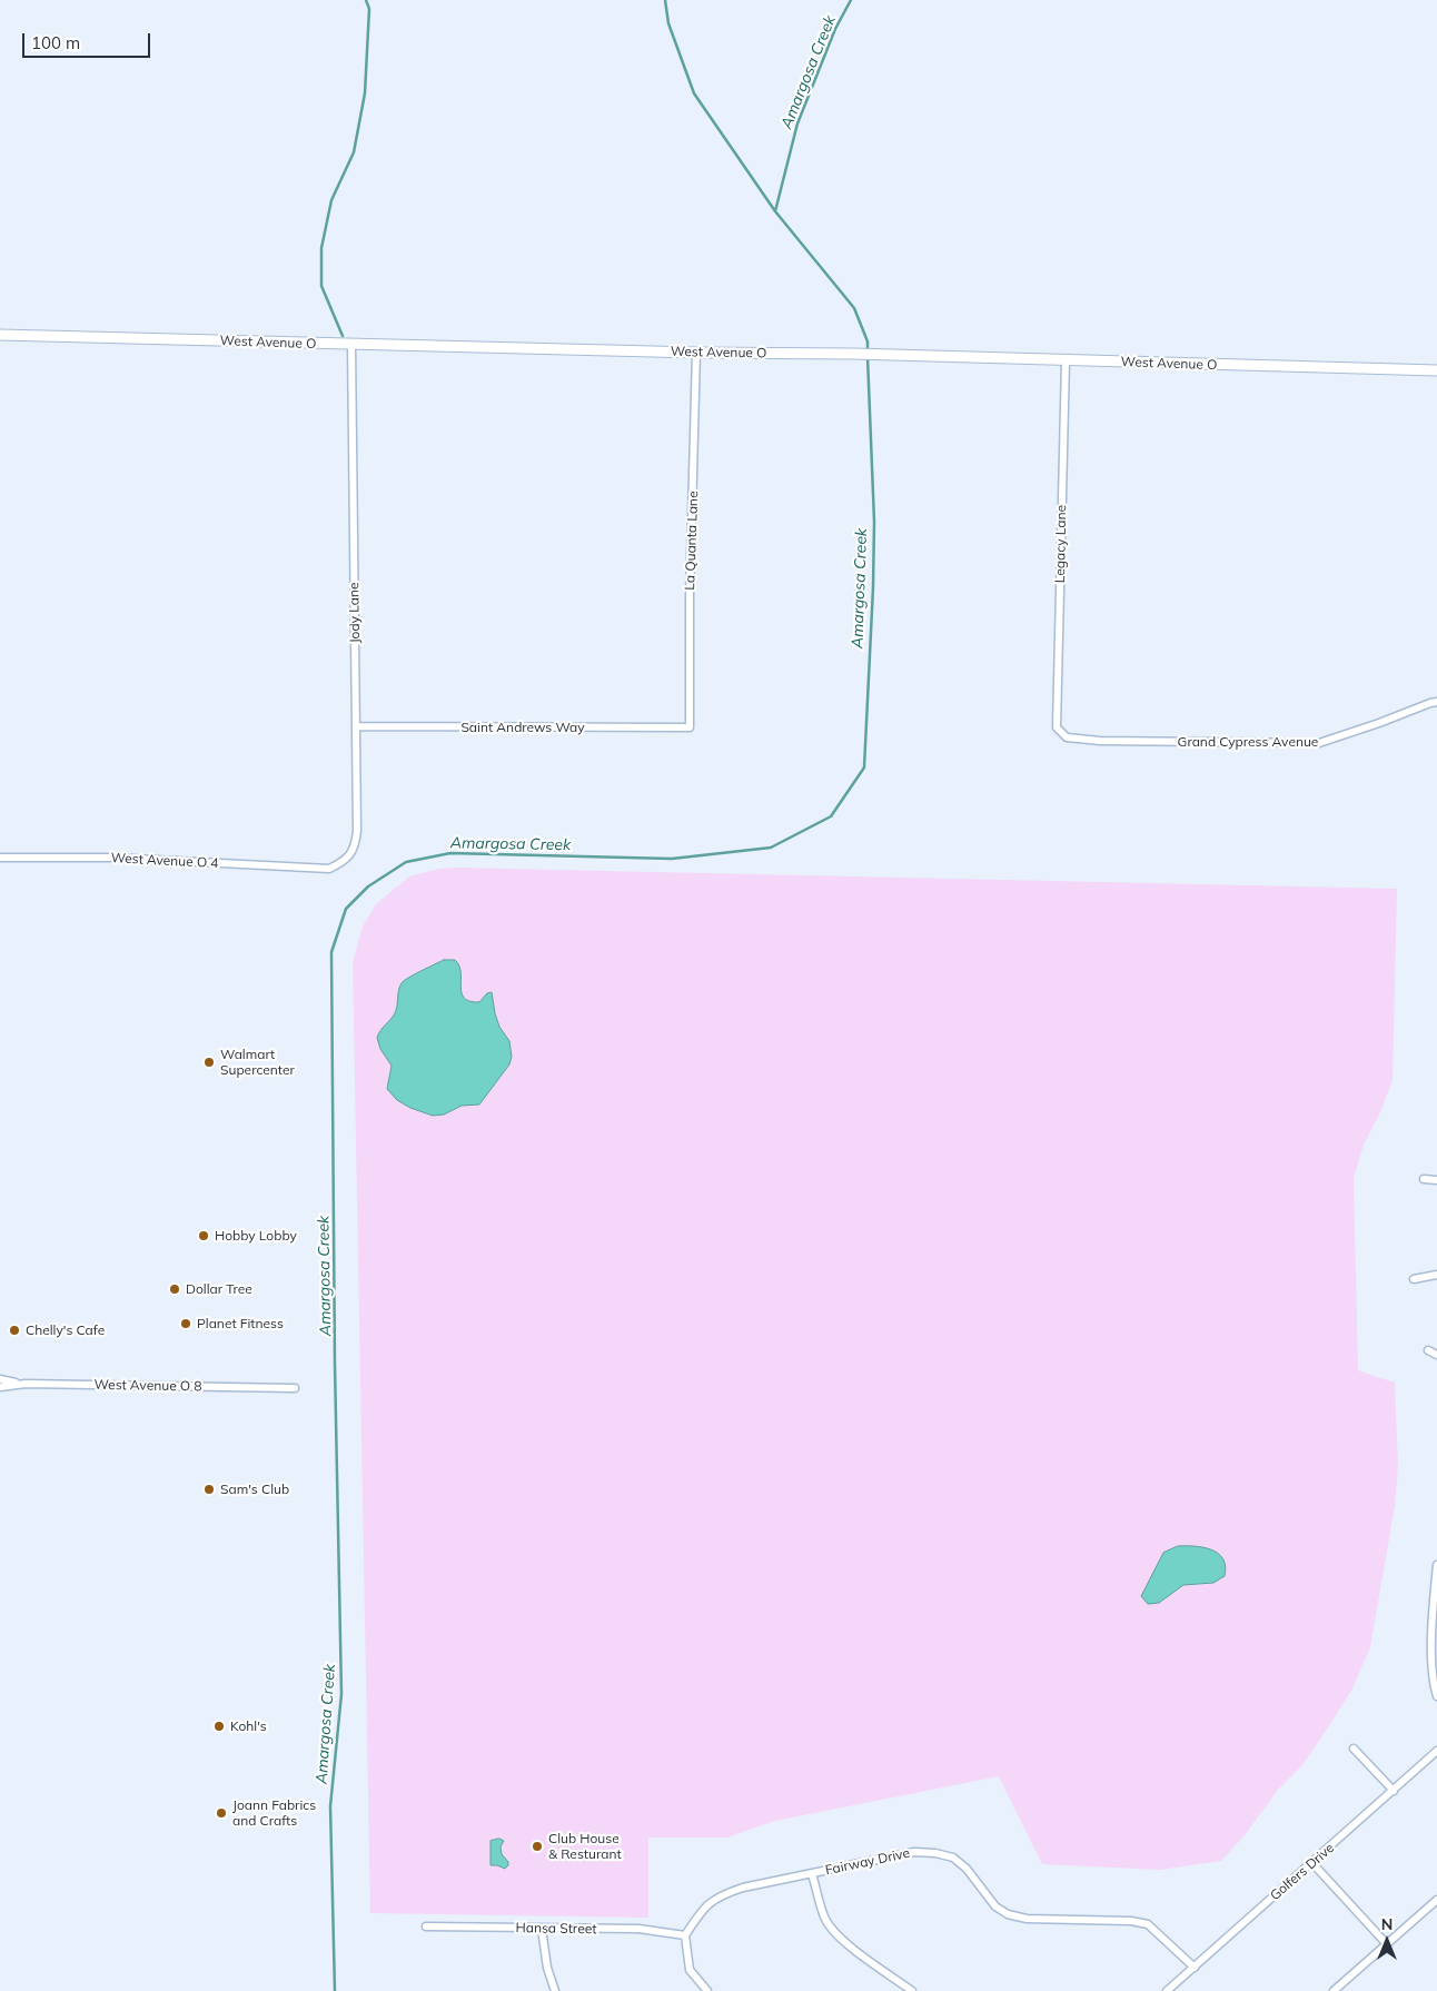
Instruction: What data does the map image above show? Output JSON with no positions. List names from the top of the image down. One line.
{"streets":{"main road":["West Avenue O"],"street":["La Quanta Lane","Legacy Lane","Jody Lane","Saint Andrews Way","Grand Cypress Avenue","West Avenue O 4","West Avenue O 8","Fairway Drive","Golfers Drive","Hansa Street"]},"crossings":[["West Avenue O","La Quanta Lane"],["West Avenue O","Legacy Lane"],["West Avenue O","Jody Lane"],["La Quanta Lane","Saint Andrews Way"],["Legacy Lane","Grand Cypress Avenue"],["Jody Lane","Saint Andrews Way"],["Jody Lane","West Avenue O 4"],["Fairway Drive","Golfers Drive"],["Fairway Drive","Hansa Street"]],"water":["Amargosa Creek"],"places":["Walmart Supercenter","Hobby Lobby","Dollar Tree","Planet Fitness","Chelly's Cafe","Sam's Club","Kohl's","Joann Fabrics and Crafts","Club House & Resturant"],"scale_bar":"100 m","north":"top"}
